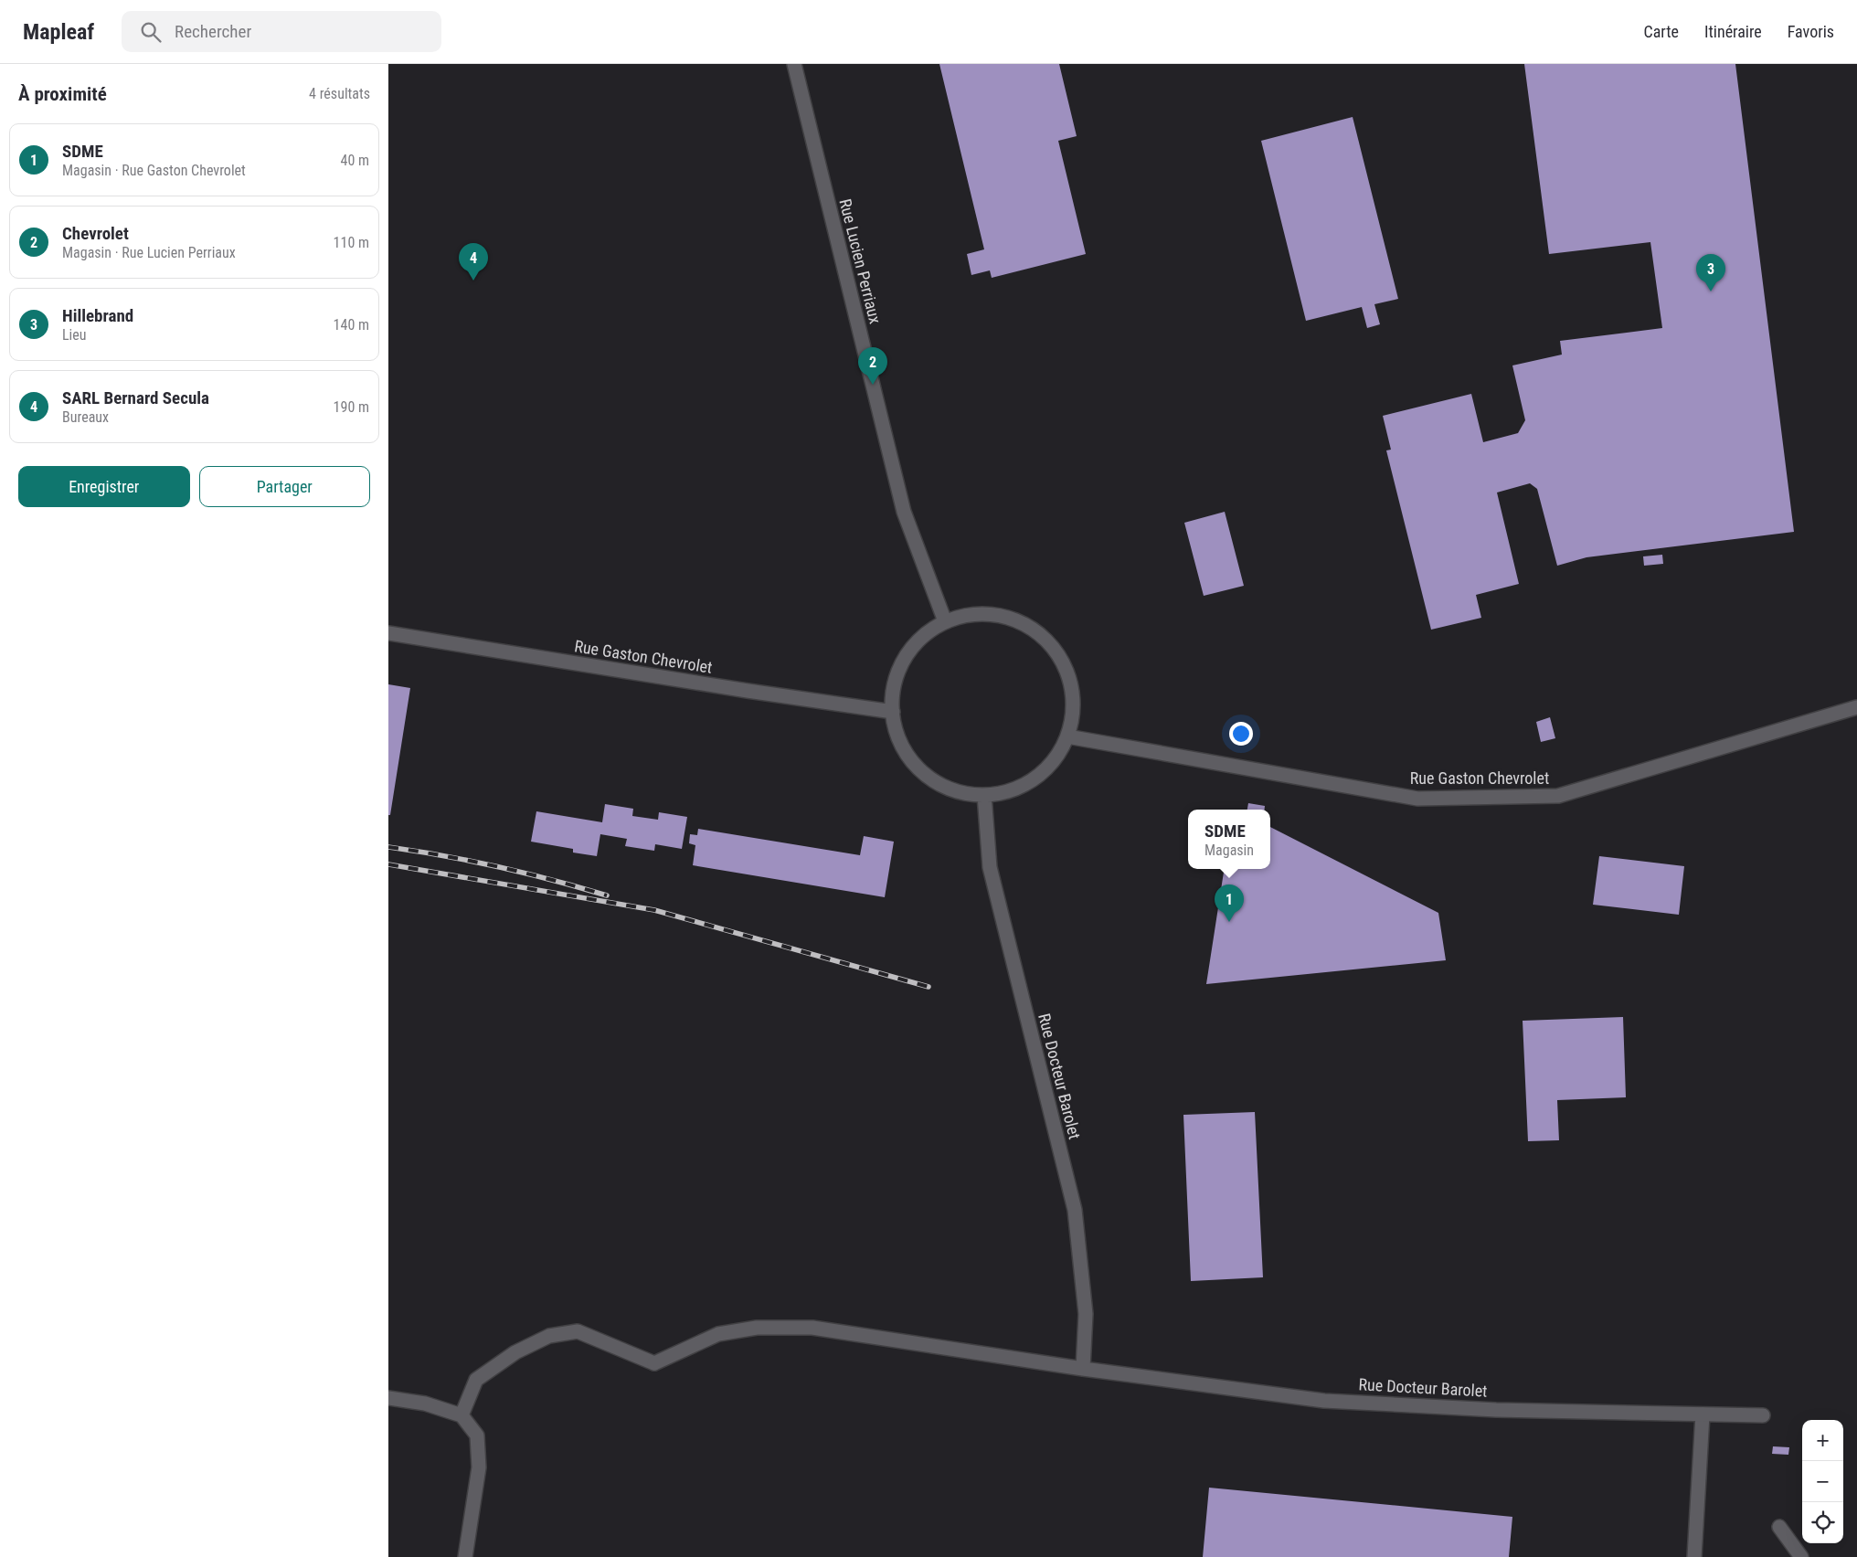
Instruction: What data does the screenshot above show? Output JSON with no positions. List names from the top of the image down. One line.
{"streets":{"street":["Rue Lucien Perriaux","Rue Gaston Chevrolet","Rue Docteur Barolet"]},"page":{"header":"Mapleaf","search":"Rechercher","nav":["Carte","Itinéraire","Favoris"],"heading":["À proximité","4 résultats"],"list":[{"mark":"1","name":"SDME","note":"Magasin · Rue Gaston Chevrolet","value":"40 m"},{"mark":"2","name":"Chevrolet","note":"Magasin · Rue Lucien Perriaux","value":"110 m"},{"mark":"3","name":"Hillebrand","note":"Lieu","value":"140 m"},{"mark":"4","name":"SARL Bernard Secula","note":"Bureaux","value":"190 m"}],"pins":["4","3","2","1"],"buttons":["Enregistrer","Partager"],"popup":["SDME","Magasin"],"map_buttons":["+","−"]}}
